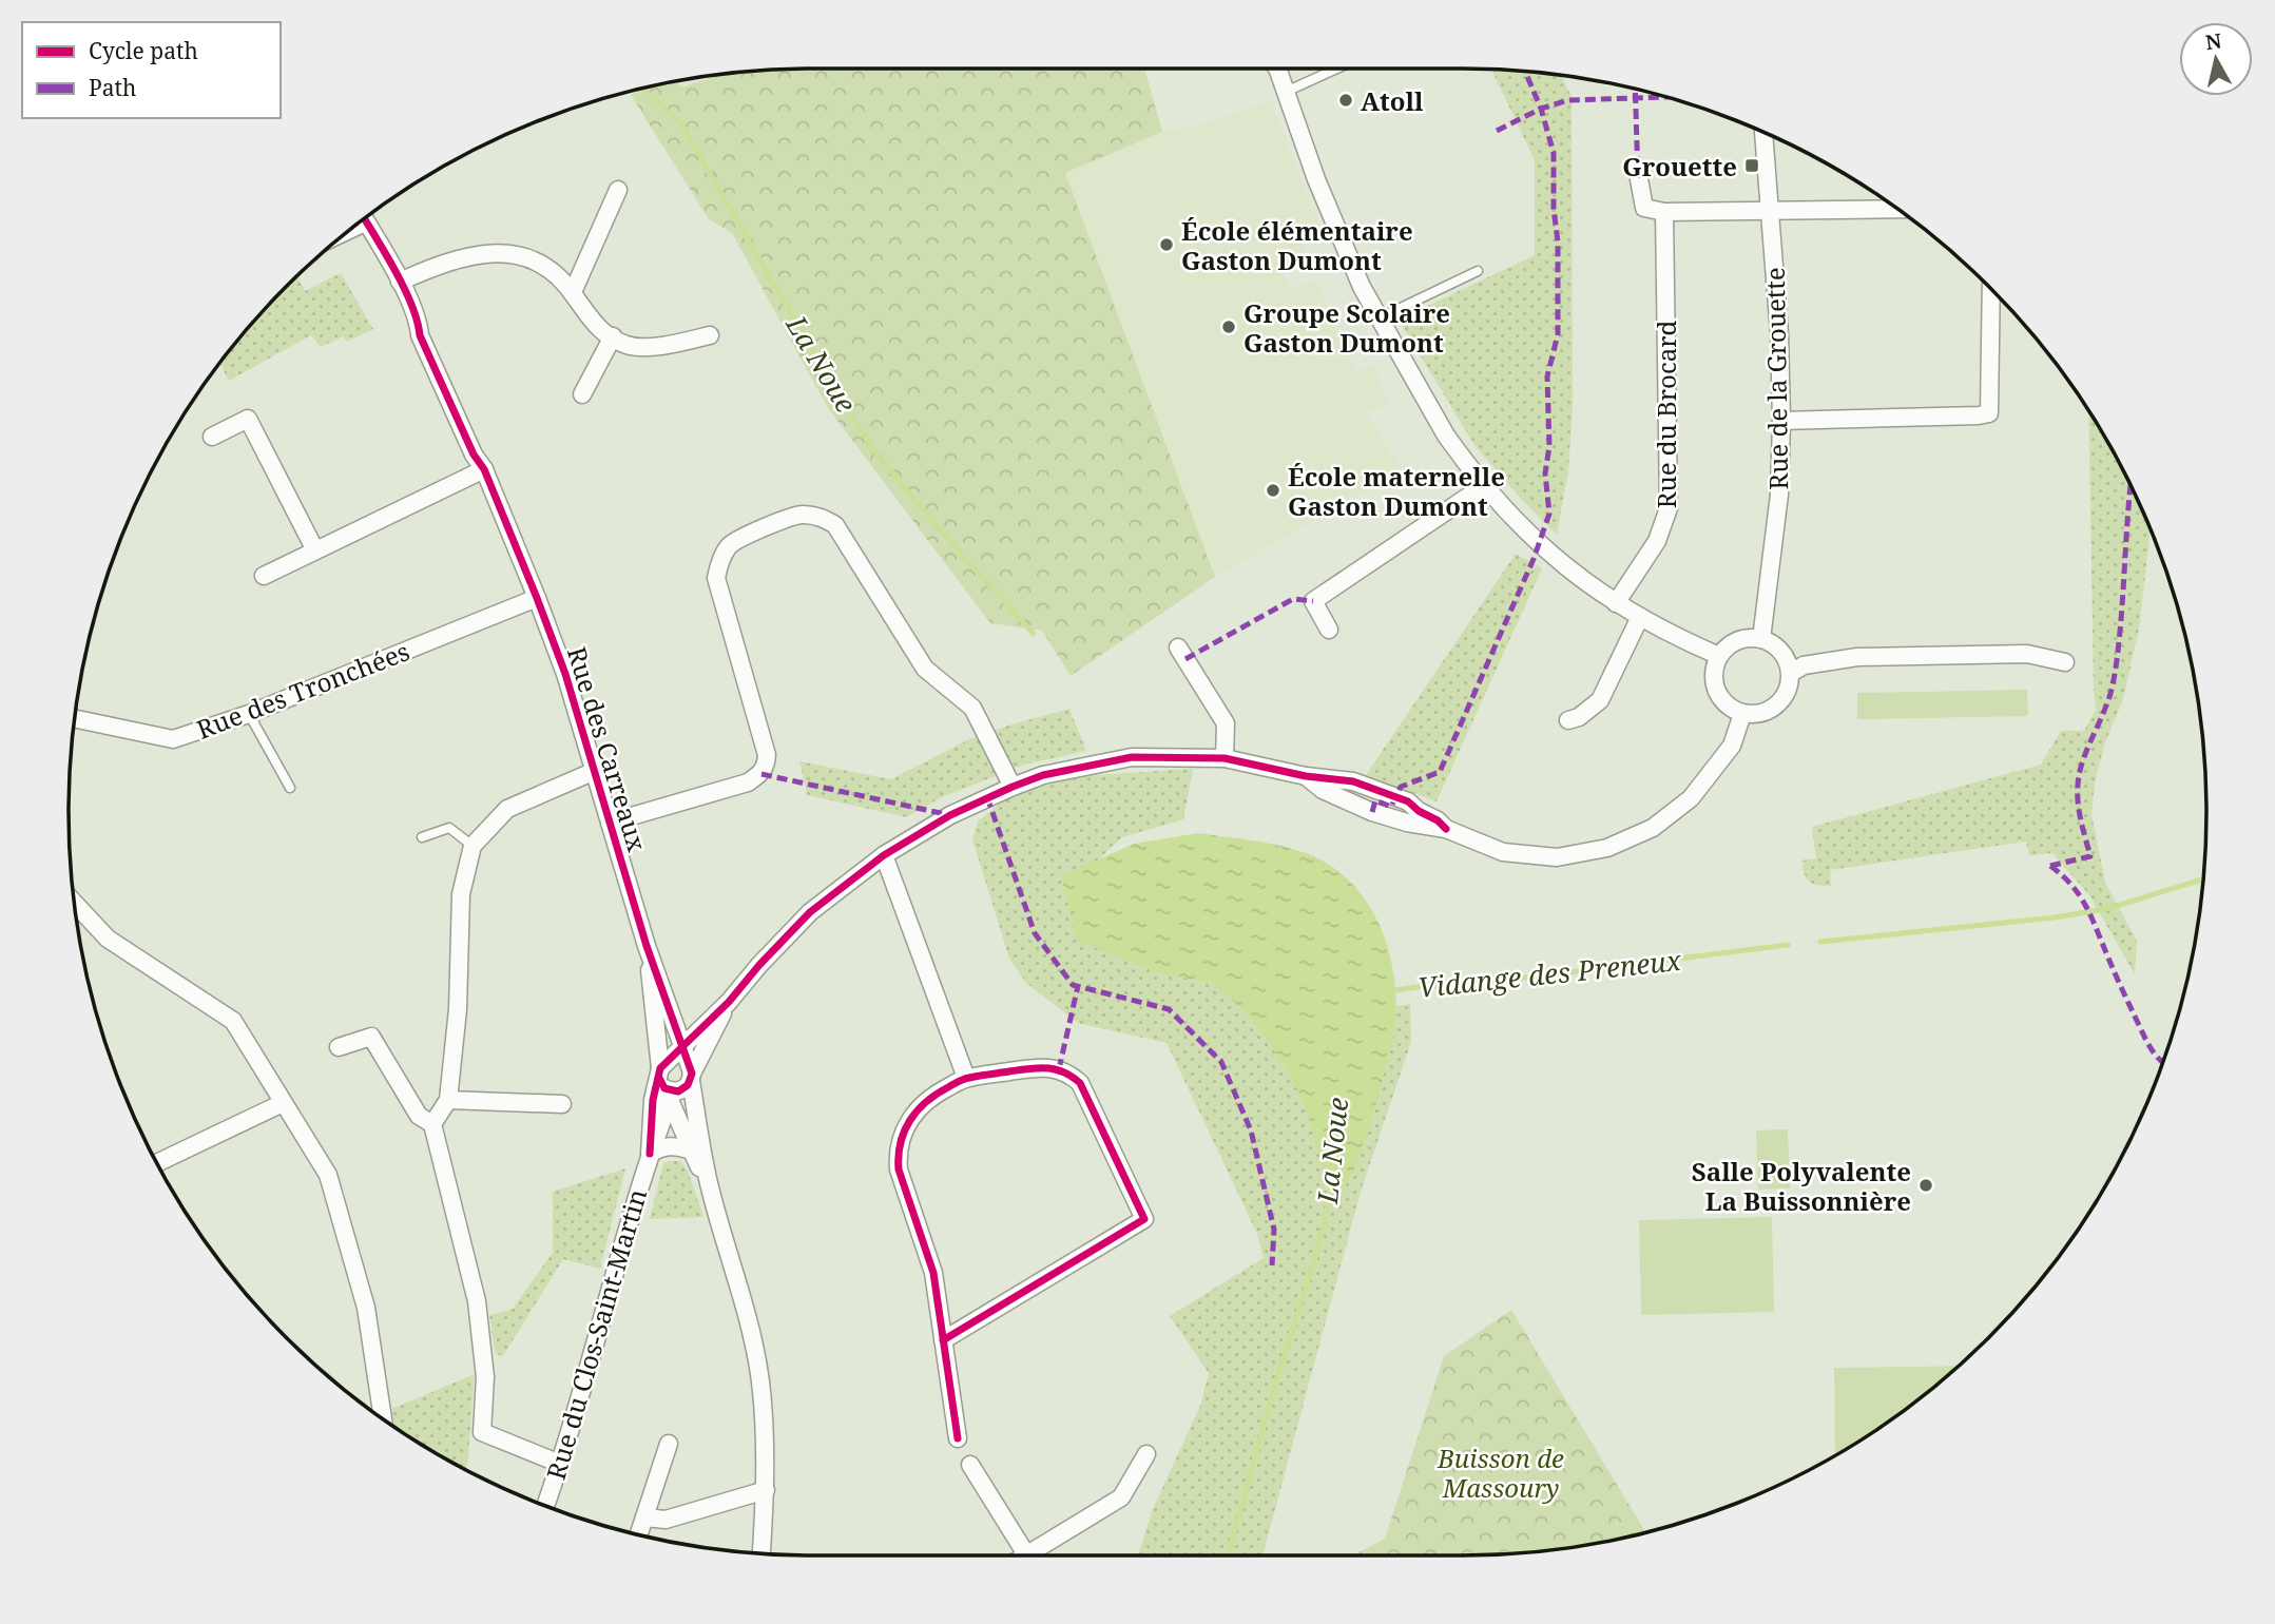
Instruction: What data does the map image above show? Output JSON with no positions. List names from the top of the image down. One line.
{"streets":{"street":["Rue de la Grouette","Rue du Brocard","Rue des Tronchées","Rue des Carreaux","Rue du Clos-Saint-Martin"]},"crossings":[["Rue de la Grouette","Rue du Clos-Saint-Martin"],["Rue des Tronchées","Rue des Carreaux"],["Rue des Carreaux","Rue du Clos-Saint-Martin"]],"water":["La Noue","Vidange des Preneux"],"parks":["Buisson de Massoury"],"places":{"other":["Atoll","École élémentaire Gaston Dumont","Groupe Scolaire Gaston Dumont","École maternelle Gaston Dumont","Salle Polyvalente La Buissonnière"],"transit":["Grouette"]},"legend":["Cycle path","Path"],"north":"top"}
